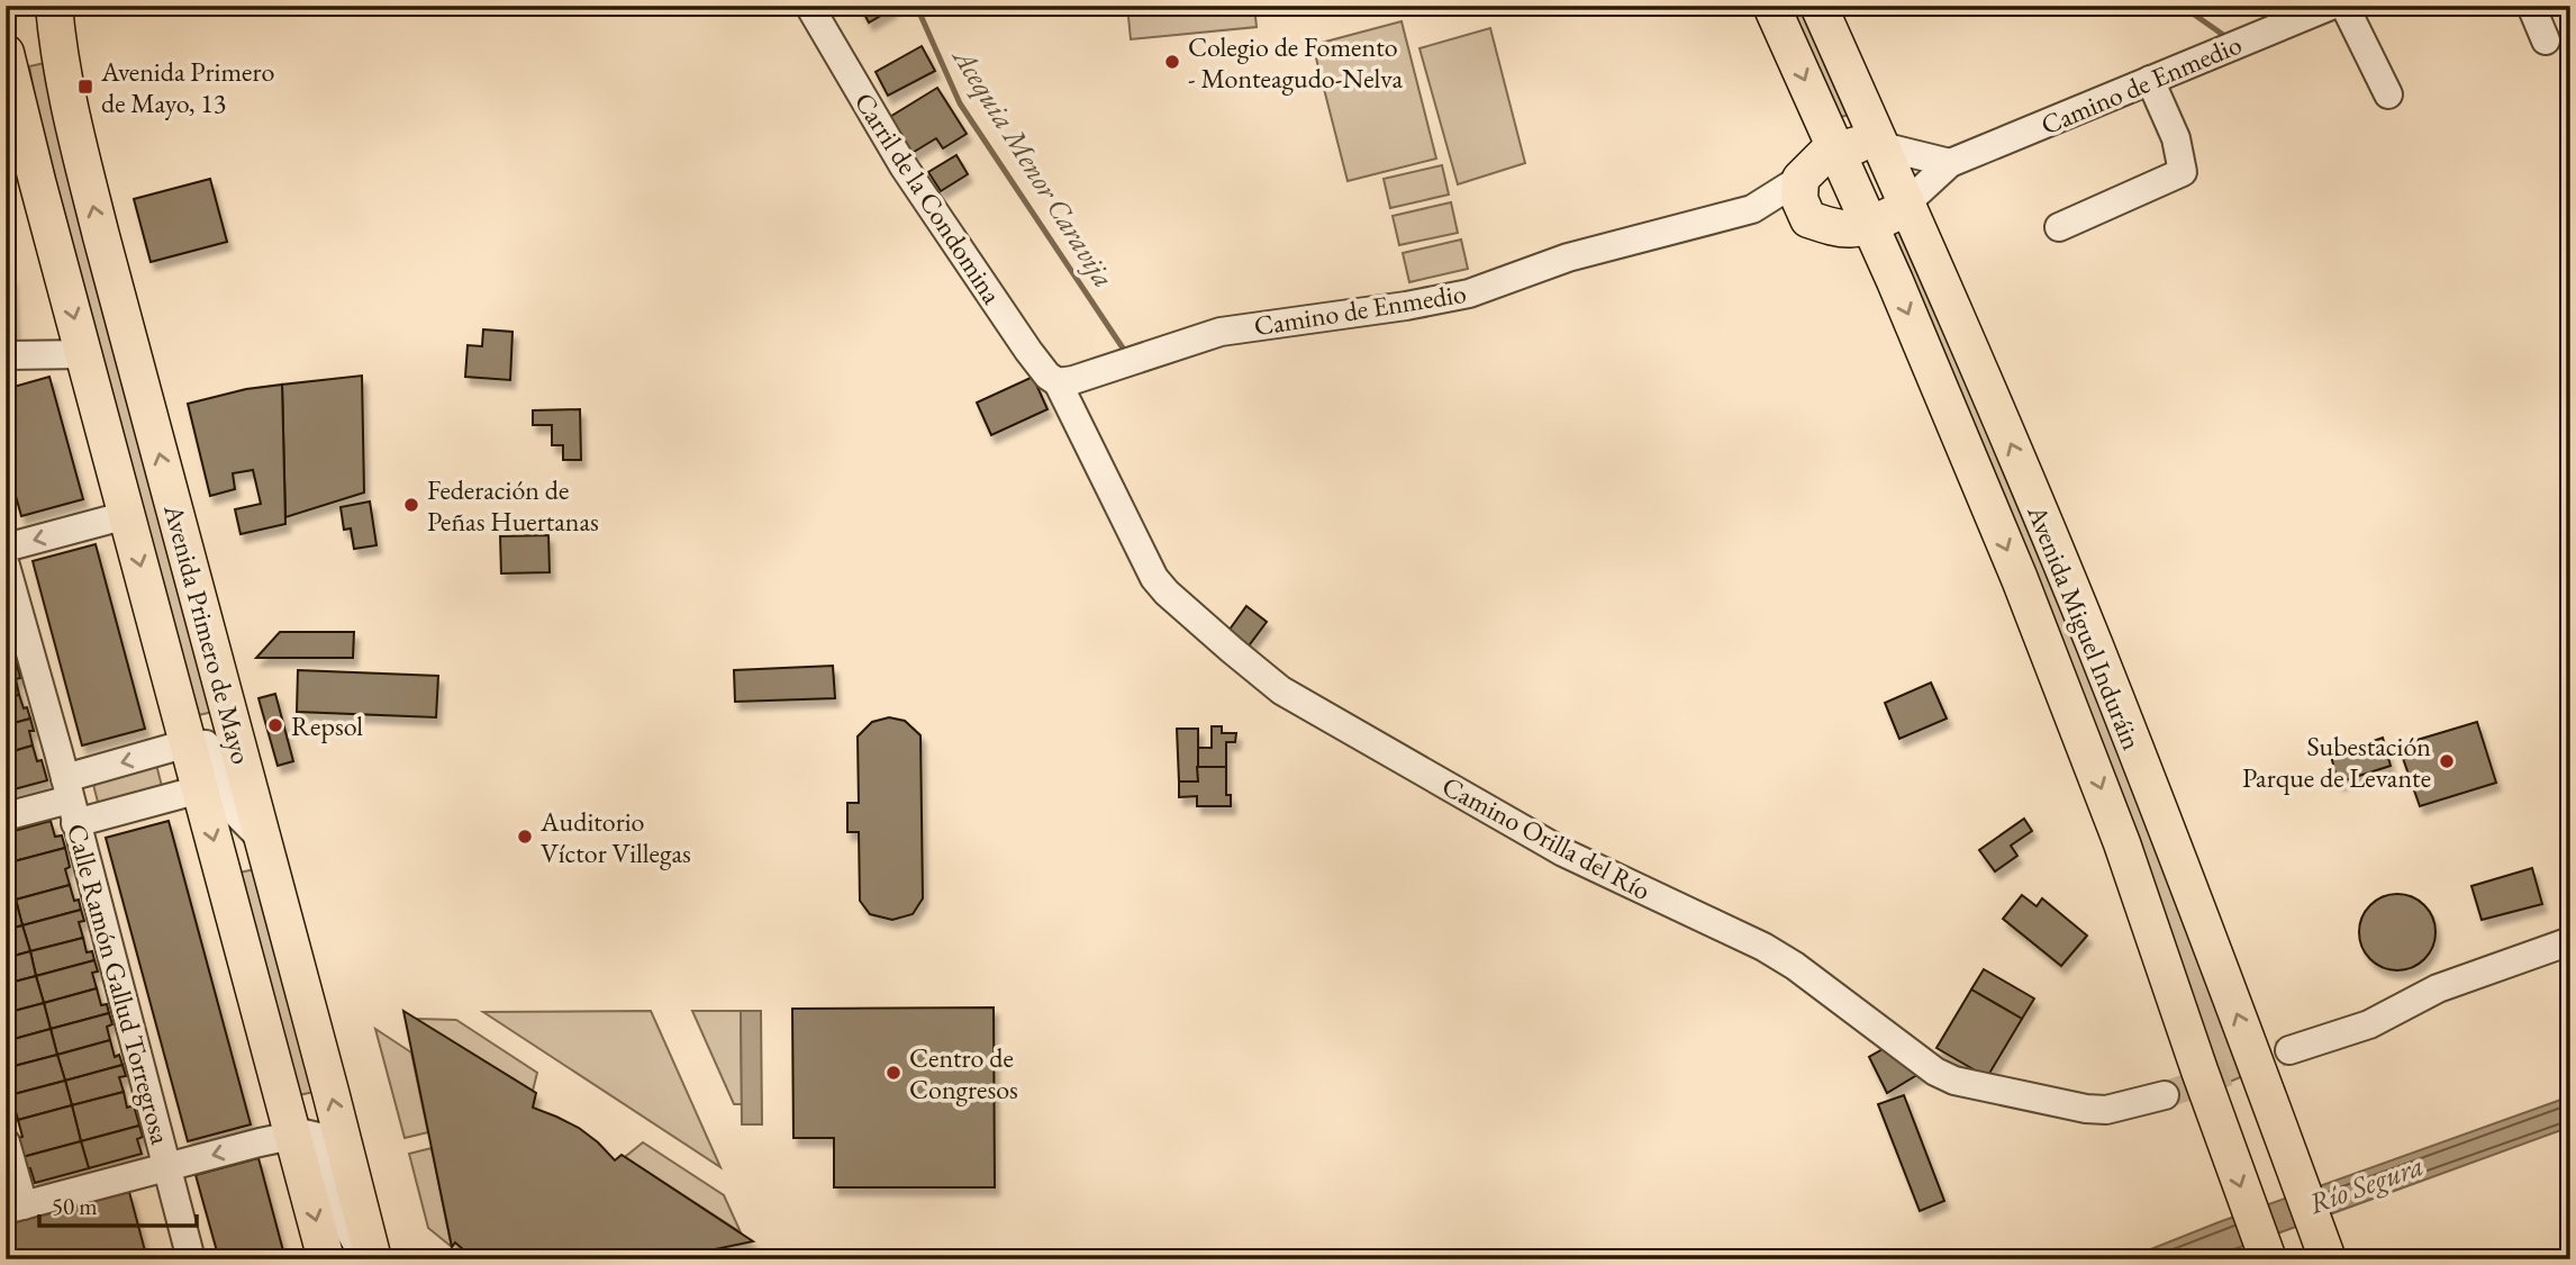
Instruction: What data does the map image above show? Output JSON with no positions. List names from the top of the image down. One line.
{"streets":{"main road":["Avenida Miguel Induráin","Avenida Primero de Mayo"],"street":["Camino de Enmedio","Carril de la Condomina","Camino Orilla del Río","Calle Ramón Gallud Torregrosa"]},"crossings":[["Camino de Enmedio","Carril de la Condomina"],["Camino de Enmedio","Avenida Miguel Induráin"],["Camino de Enmedio","Camino Orilla del Río"],["Carril de la Condomina","Camino Orilla del Río"]],"water":["Acequia Menor Caravija","Río Segura"],"places":{"other":["Colegio de Fomento - Monteagudo-Nelva","Federación de Peñas Huertanas","Repsol","Subestación Parque de Levante","Auditorio Víctor Villegas","Centro de Congresos"],"transit":["Avenida Primero de Mayo, 13"]},"scale_bar":"50 m"}
